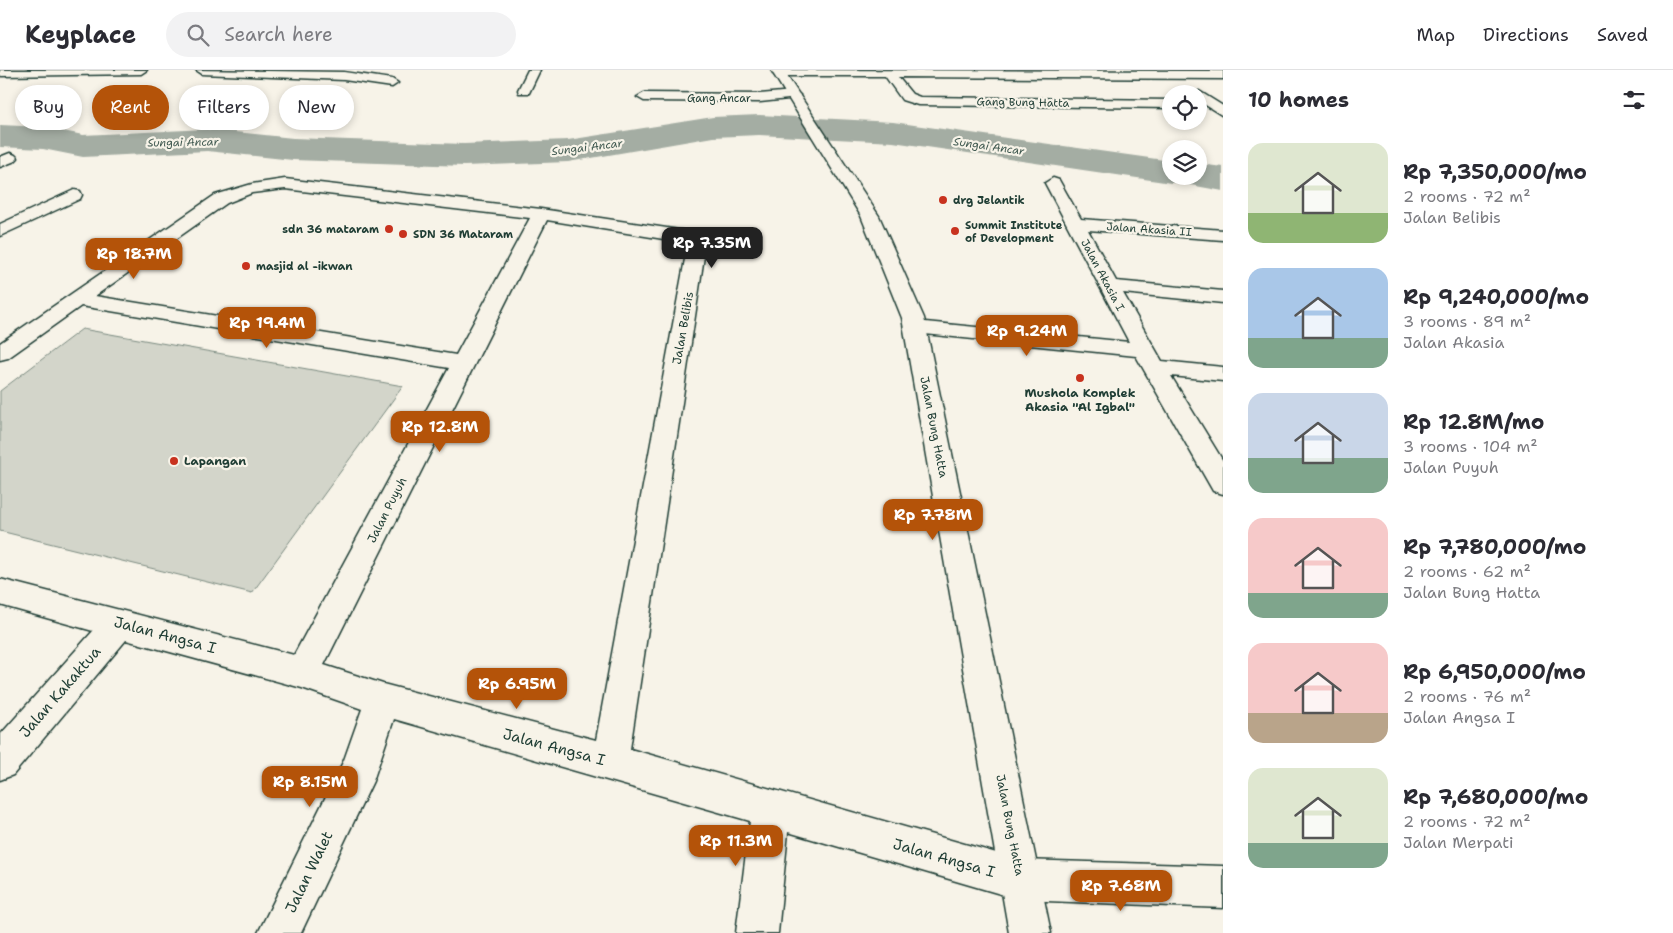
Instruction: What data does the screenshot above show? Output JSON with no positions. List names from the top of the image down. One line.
{"streets":{"street":["Gang Ancar","Gang Bung Hatta","Jalan Akasia II","Jalan Akasia I","Jalan Belibis","Jalan Bung Hatta","Jalan Puyuh","Jalan Angsa I","Jalan Kakaktua","Jalan Walet"]},"crossings":[["Gang Ancar","Jalan Bung Hatta"],["Jalan Akasia II","Jalan Akasia I"],["Jalan Belibis","Jalan Puyuh"],["Jalan Belibis","Jalan Angsa I"],["Jalan Bung Hatta","Jalan Angsa I"],["Jalan Puyuh","Jalan Angsa I"],["Jalan Angsa I","Jalan Kakaktua"],["Jalan Angsa I","Jalan Walet"]],"water":["Sungai Ancar"],"places":["drg Jelantik","sdn 36 mataram","Summit Institute of Development","SDN 36 Mataram","masjid al -ikwan","Mushola Komplek Akasia \"Al Igbal\"","Lapangan"],"page":{"header":"Keyplace","search":"Search here","nav":["Map","Directions","Saved"],"heading":"10 homes","chip":["Buy","Rent","Filters","New"],"list":[{"name":"Rp 7,350,000/mo","note":"2 rooms · 72 m² · Jalan Belibis"},{"name":"Rp 9,240,000/mo","note":"3 rooms · 89 m² · Jalan Akasia"},{"name":"Rp 12.8M/mo","note":"3 rooms · 104 m² · Jalan Puyuh"},{"name":"Rp 7,780,000/mo","note":"2 rooms · 62 m² · Jalan Bung Hatta"},{"name":"Rp 6,950,000/mo","note":"2 rooms · 76 m² · Jalan Angsa I"},{"name":"Rp 7,680,000/mo","note":"2 rooms · 72 m² · Jalan Merpati"}],"price":["Rp 7.35M","Rp 18.7M","Rp 19.4M","Rp 9.24M","Rp 12.8M","Rp 7.78M","Rp 6.95M","Rp 8.15M","Rp 11.3M","Rp 7.68M"]}}
